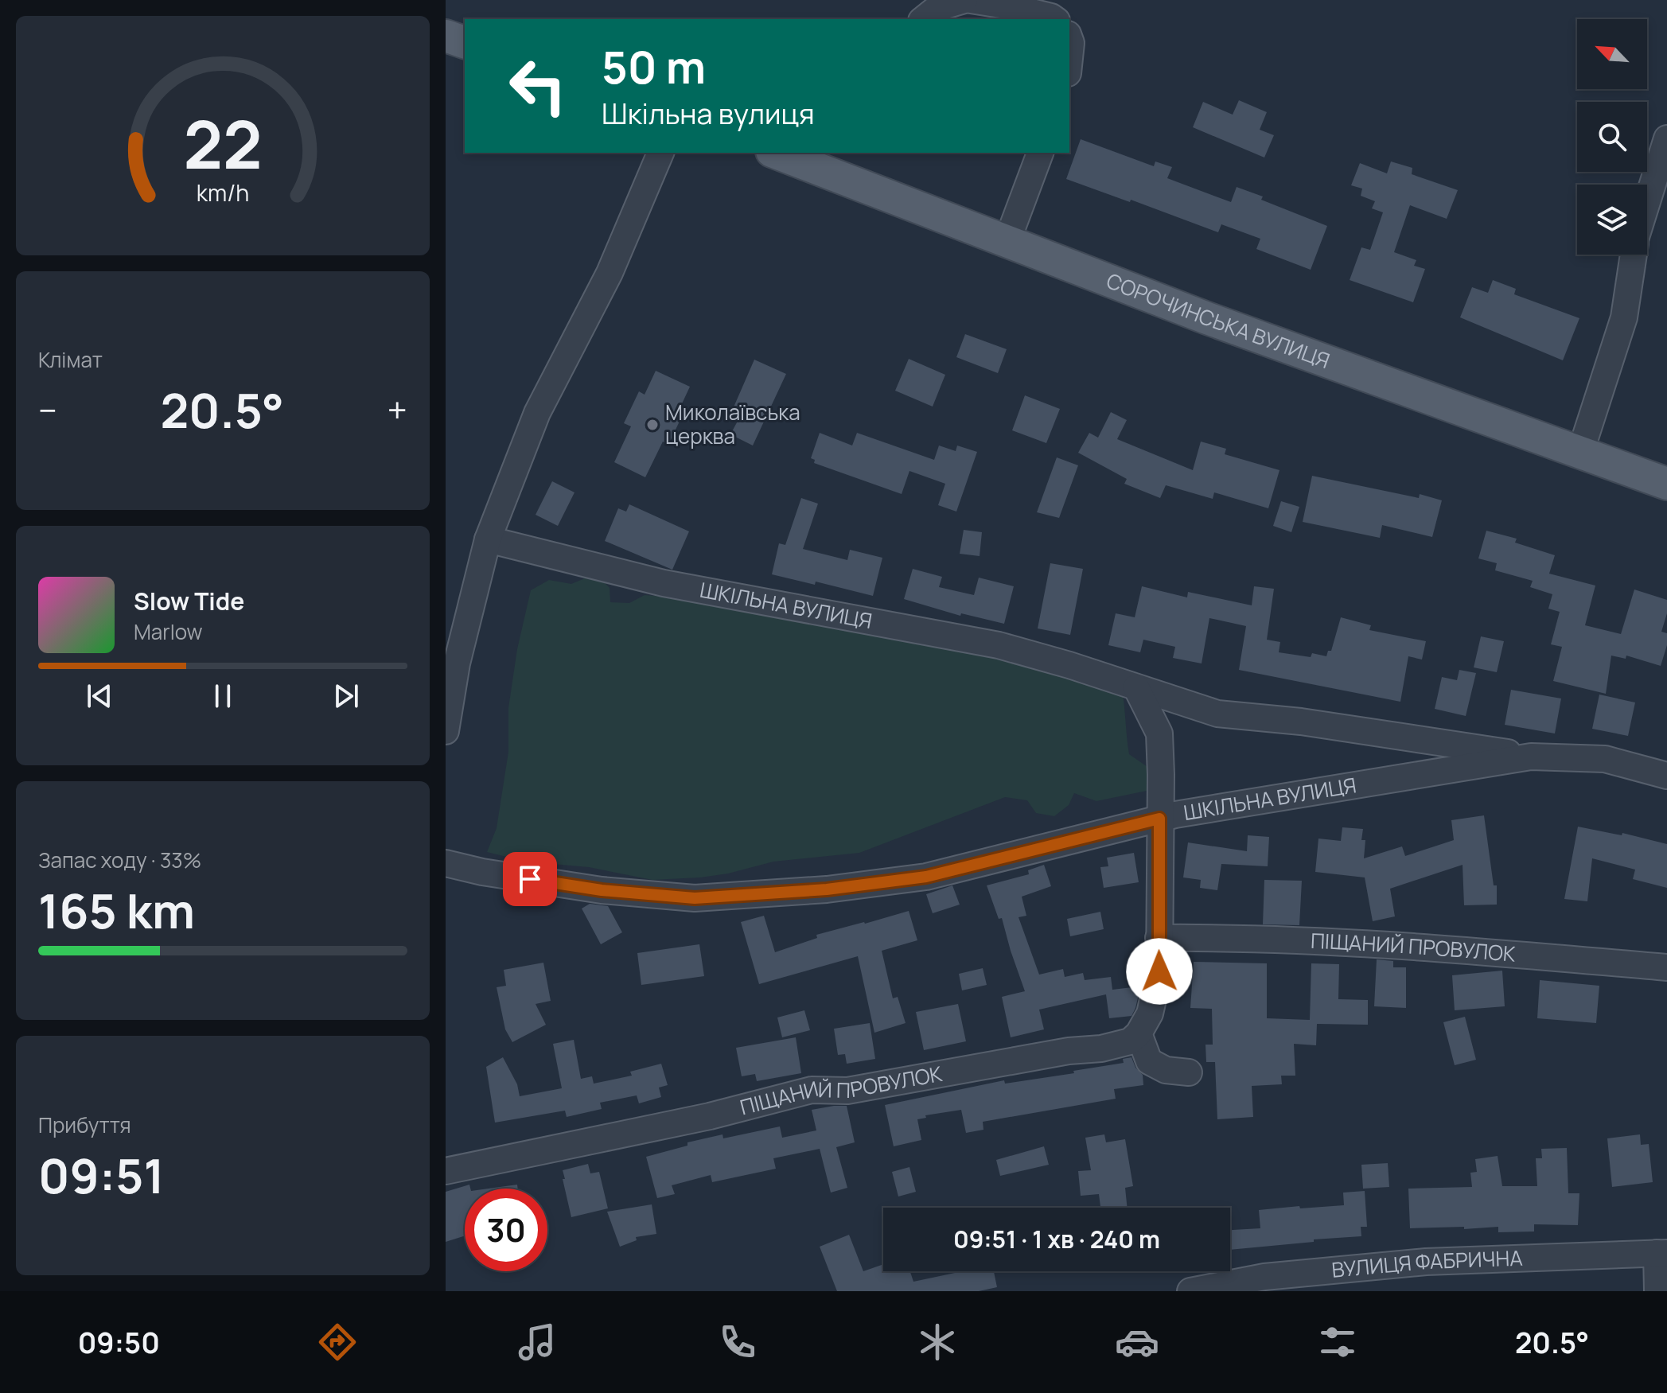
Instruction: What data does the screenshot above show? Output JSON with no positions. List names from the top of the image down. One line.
{"streets":{"main road":["СОРОЧИНСЬКА ВУЛИЦЯ"],"street":["ШКІЛЬНА ВУЛИЦЯ","ПІЩАНИЙ ПРОВУЛОК","ВУЛИЦЯ ФАБРИЧНА"]},"places":["Миколаївська церква"],"north":"top left","page":{"turn":["50 m","Шкільна вулиця"],"tile":["Клімат",["Запас ходу · 33%","165 km"],["Прибуття","09:51"]],"heat":["−","20.5°","+"],"song":["Slow Tide","Marlow"],"limit":"30","trip":"09:51 · 1 хв · 240 m","tabs":["09:50","20.5°"],"gauge":["22","km/h"]}}
